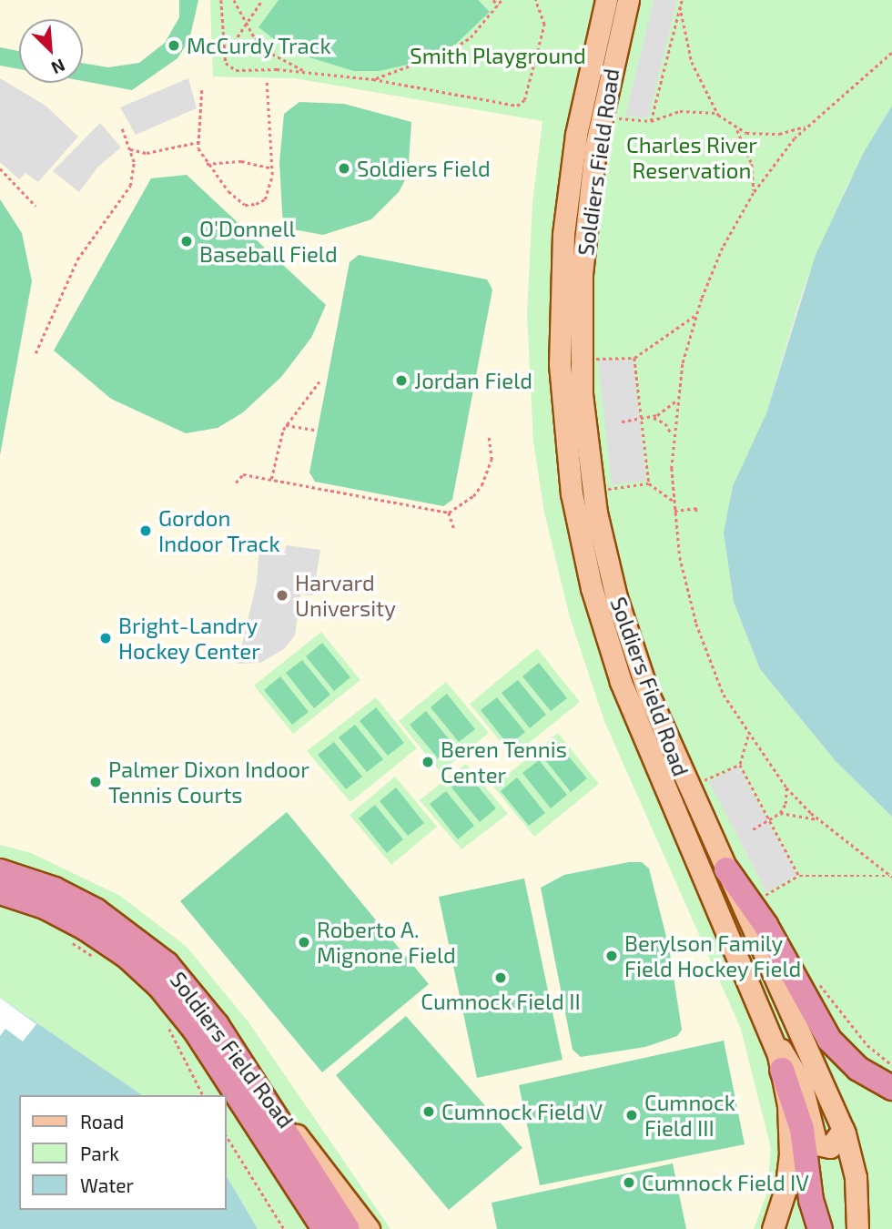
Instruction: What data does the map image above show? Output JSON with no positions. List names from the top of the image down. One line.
{"streets":{"highway":["Soldiers Field Road"]},"parks":["Smith Playground","Charles River Reservation"],"places":["McCurdy Track","Soldiers Field","O'Donnell Baseball Field","Jordan Field","Gordon Indoor Track","Harvard University","Bright-Landry Hockey Center","Beren Tennis Center","Palmer Dixon Indoor Tennis Courts","Roberto A. Mignone Field","Berylson Family Field Hockey Field","Cumnock Field II","Cumnock Field V","Cumnock Field III","Cumnock Field IV"],"legend":["Road","Park","Water"],"north":"bottom right"}
